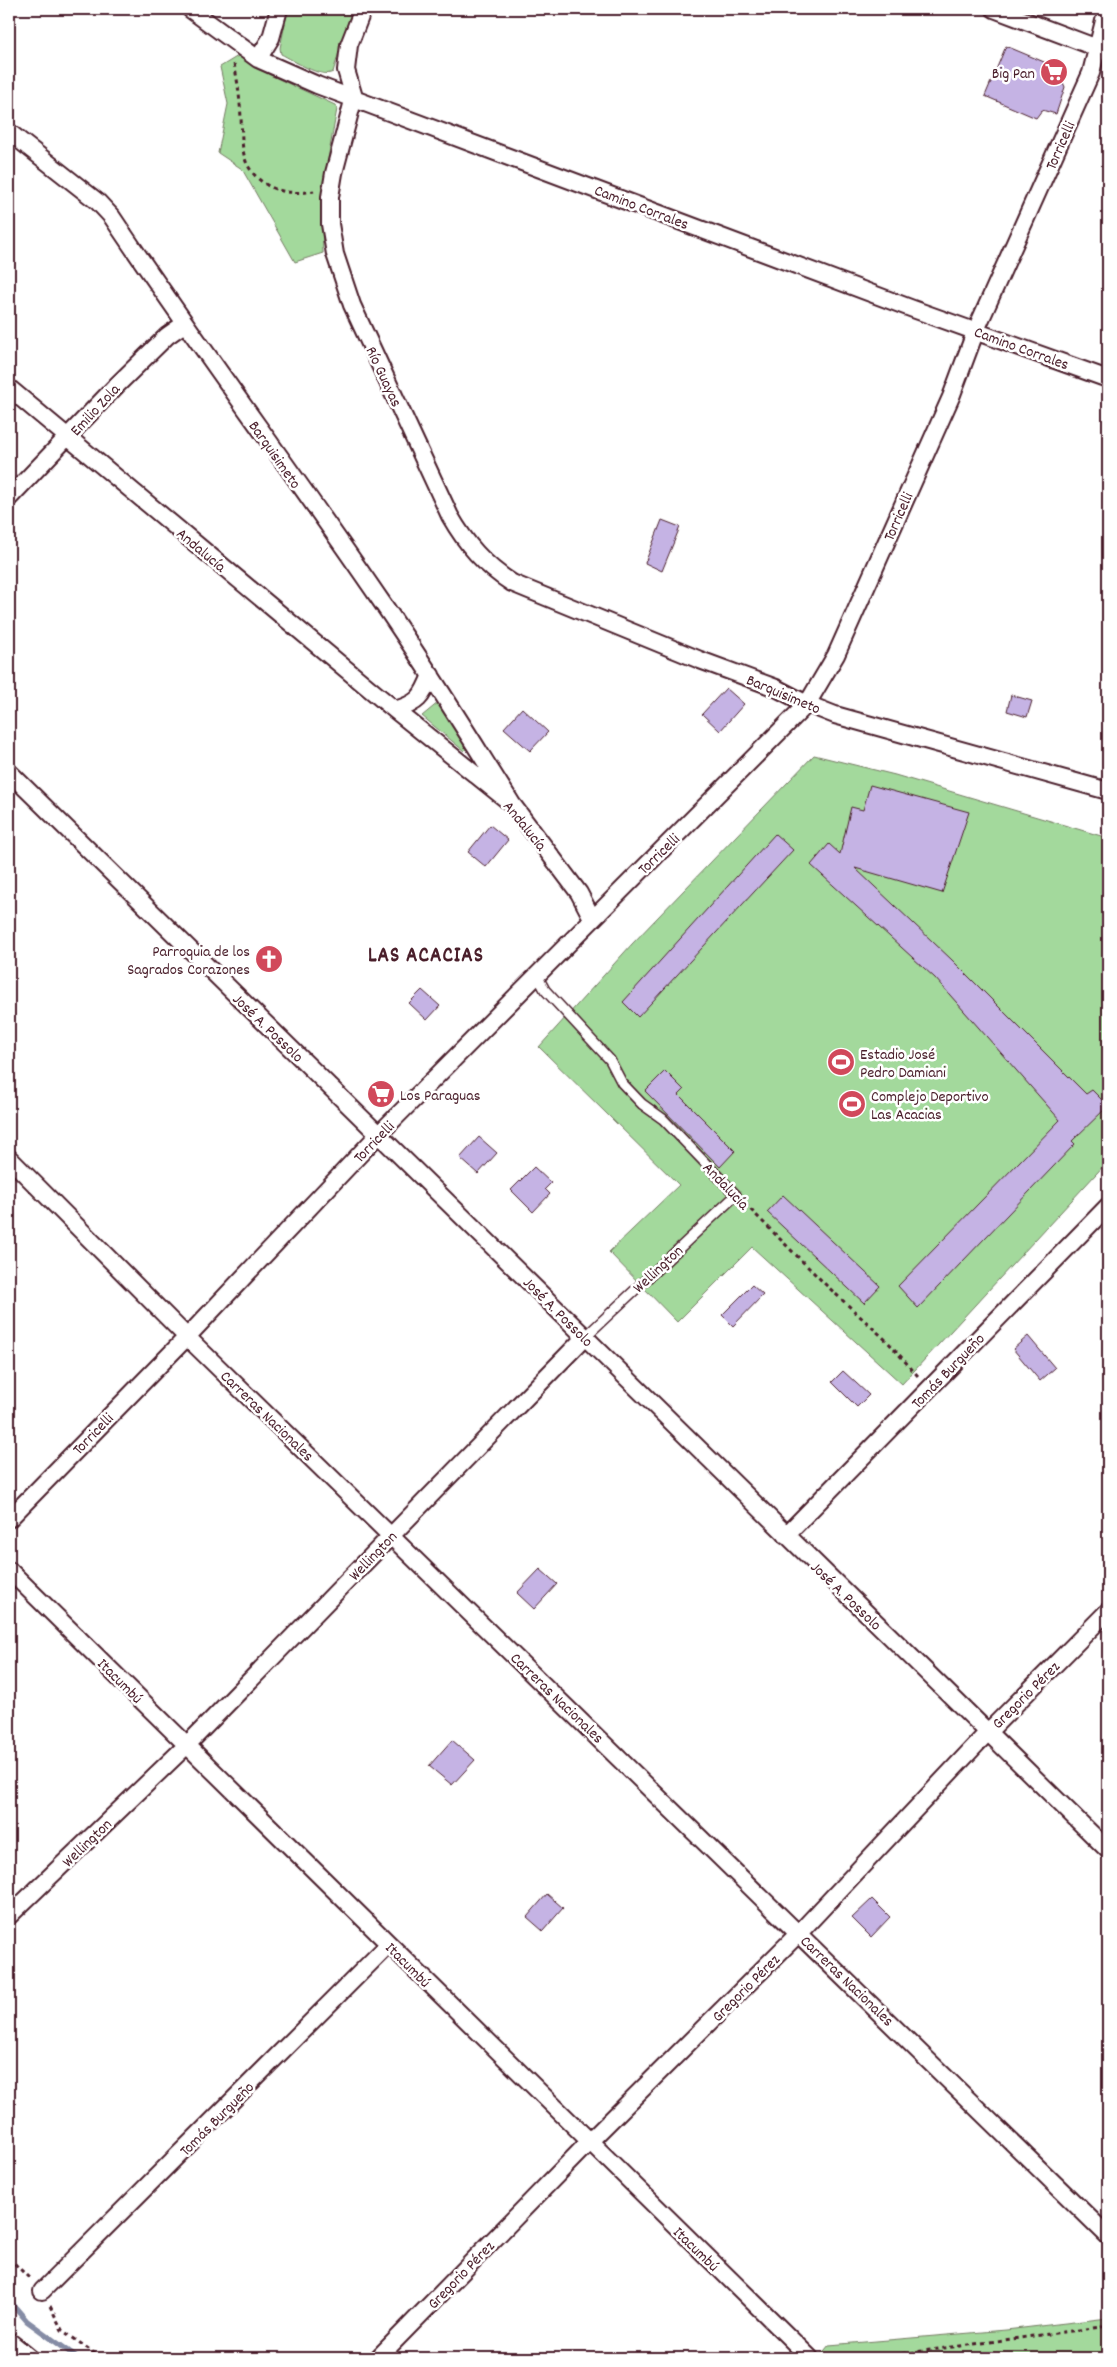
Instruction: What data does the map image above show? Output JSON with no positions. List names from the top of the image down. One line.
{"streets":{"street":["Torricelli","Camino Corrales","Río Guayas","Emilio Zola","Barquisimeto","Andalucía","José A. Possolo","Wellington","Tomás Burgueño","Carreras Nacionales","Itacumbú","Gregorio Pérez"]},"crossings":[["Torricelli","Camino Corrales"],["Torricelli","Barquisimeto"],["Torricelli","Andalucía"],["Torricelli","José A. Possolo"],["Torricelli","Carreras Nacionales"],["Camino Corrales","Río Guayas"],["Río Guayas","Barquisimeto"],["Emilio Zola","Barquisimeto"],["Emilio Zola","Andalucía"],["Barquisimeto","Andalucía"],["Andalucía","Wellington"],["Andalucía","Tomás Burgueño"],["José A. Possolo","Wellington"],["José A. Possolo","Tomás Burgueño"],["José A. Possolo","Gregorio Pérez"],["Wellington","Carreras Nacionales"],["Wellington","Itacumbú"],["Tomás Burgueño","Itacumbú"],["Carreras Nacionales","Gregorio Pérez"],["Itacumbú","Gregorio Pérez"]],"districts":["LAS ACACIAS"],"places":{"supermarket":["Big Pan","Los Paraguas"],"church":["Parroquia de los Sagrados Corazones"],"sports":["Estadio José Pedro Damiani","Complejo Deportivo Las Acacias"]}}
